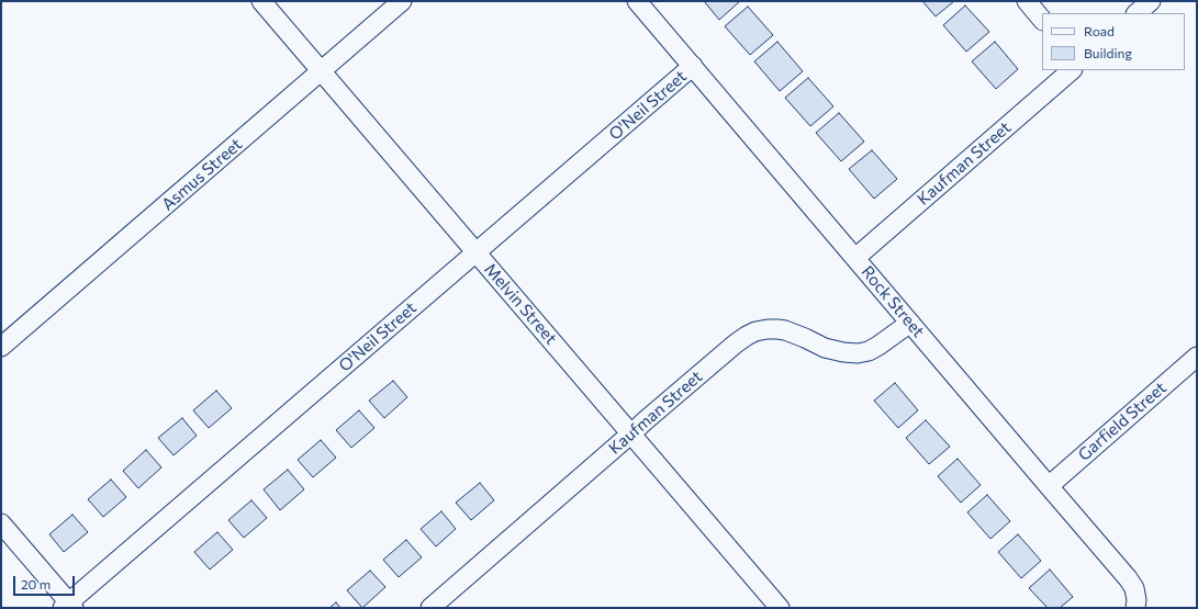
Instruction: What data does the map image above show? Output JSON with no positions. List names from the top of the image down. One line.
{"streets":{"street":["O'Neil Street","Kaufman Street","Asmus Street","Rock Street","Melvin Street","Garfield Street"]},"crossings":[["O'Neil Street","Rock Street"],["O'Neil Street","Melvin Street"],["Kaufman Street","Rock Street"],["Kaufman Street","Melvin Street"],["Asmus Street","Melvin Street"],["Rock Street","Garfield Street"]],"legend":["Road","Building"],"scale_bar":"20 m"}
